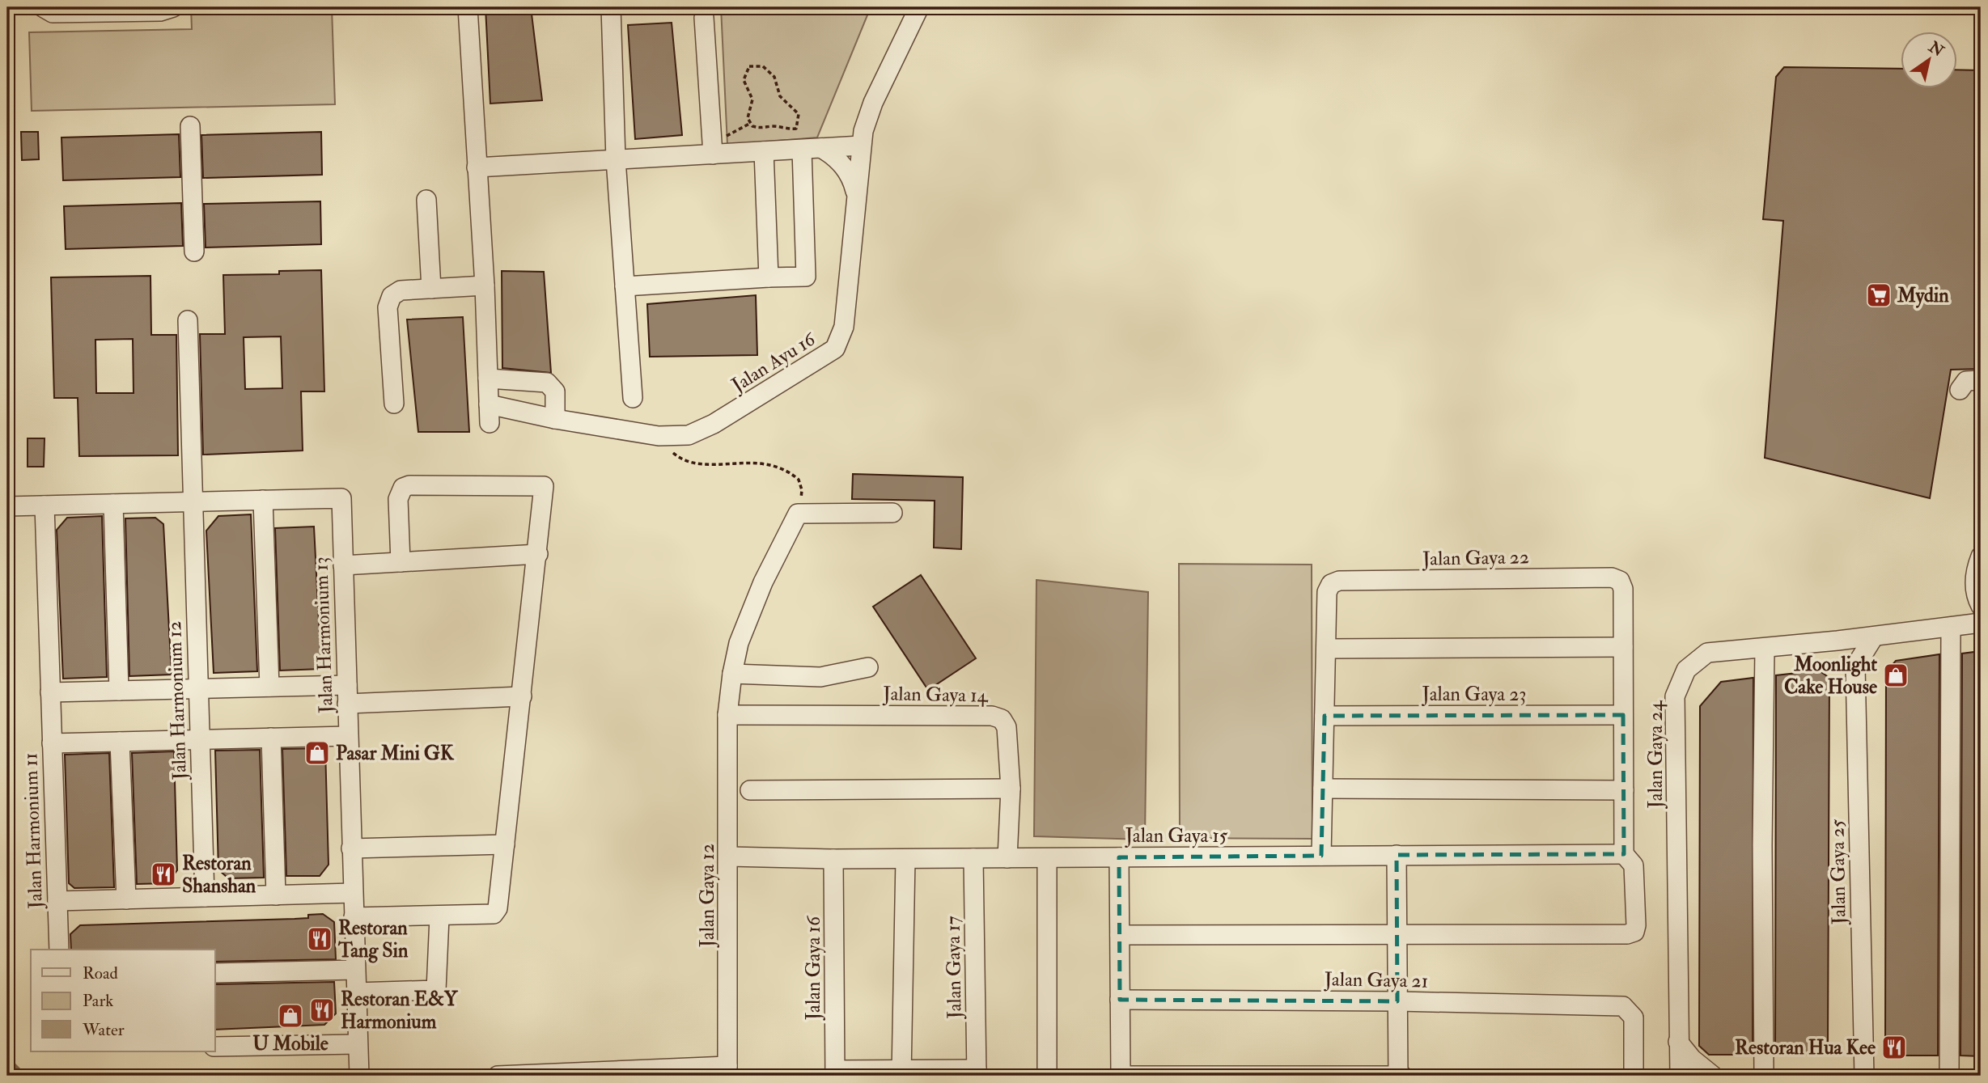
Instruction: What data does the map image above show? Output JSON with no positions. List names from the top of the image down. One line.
{"streets":{"street":["Jalan Ayu 16","Jalan Gaya 22","Jalan Harmonium 13","Jalan Gaya 23","Jalan Gaya 14","Jalan Harmonium 12","Jalan Gaya 24","Jalan Harmonium 11","Jalan Gaya 15","Jalan Gaya 25","Jalan Gaya 12","Jalan Gaya 17","Jalan Gaya 16","Jalan Gaya 21"]},"crossings":[["Jalan Gaya 22","Jalan Gaya 23"],["Jalan Gaya 22","Jalan Gaya 15"],["Jalan Gaya 14","Jalan Gaya 15"],["Jalan Gaya 14","Jalan Gaya 12"],["Jalan Gaya 15","Jalan Gaya 12"],["Jalan Gaya 15","Jalan Gaya 17"],["Jalan Gaya 15","Jalan Gaya 16"]],"places":{"supermarket":["Mydin"],"shop":["Moonlight Cake House","Pasar Mini GK","U Mobile"],"restaurant":["Restoran Shanshan","Restoran Tang Sin","Restoran E&Y Harmonium","Restoran Hua Kee"]},"legend":["Road","Park","Water"],"north":"top right"}
